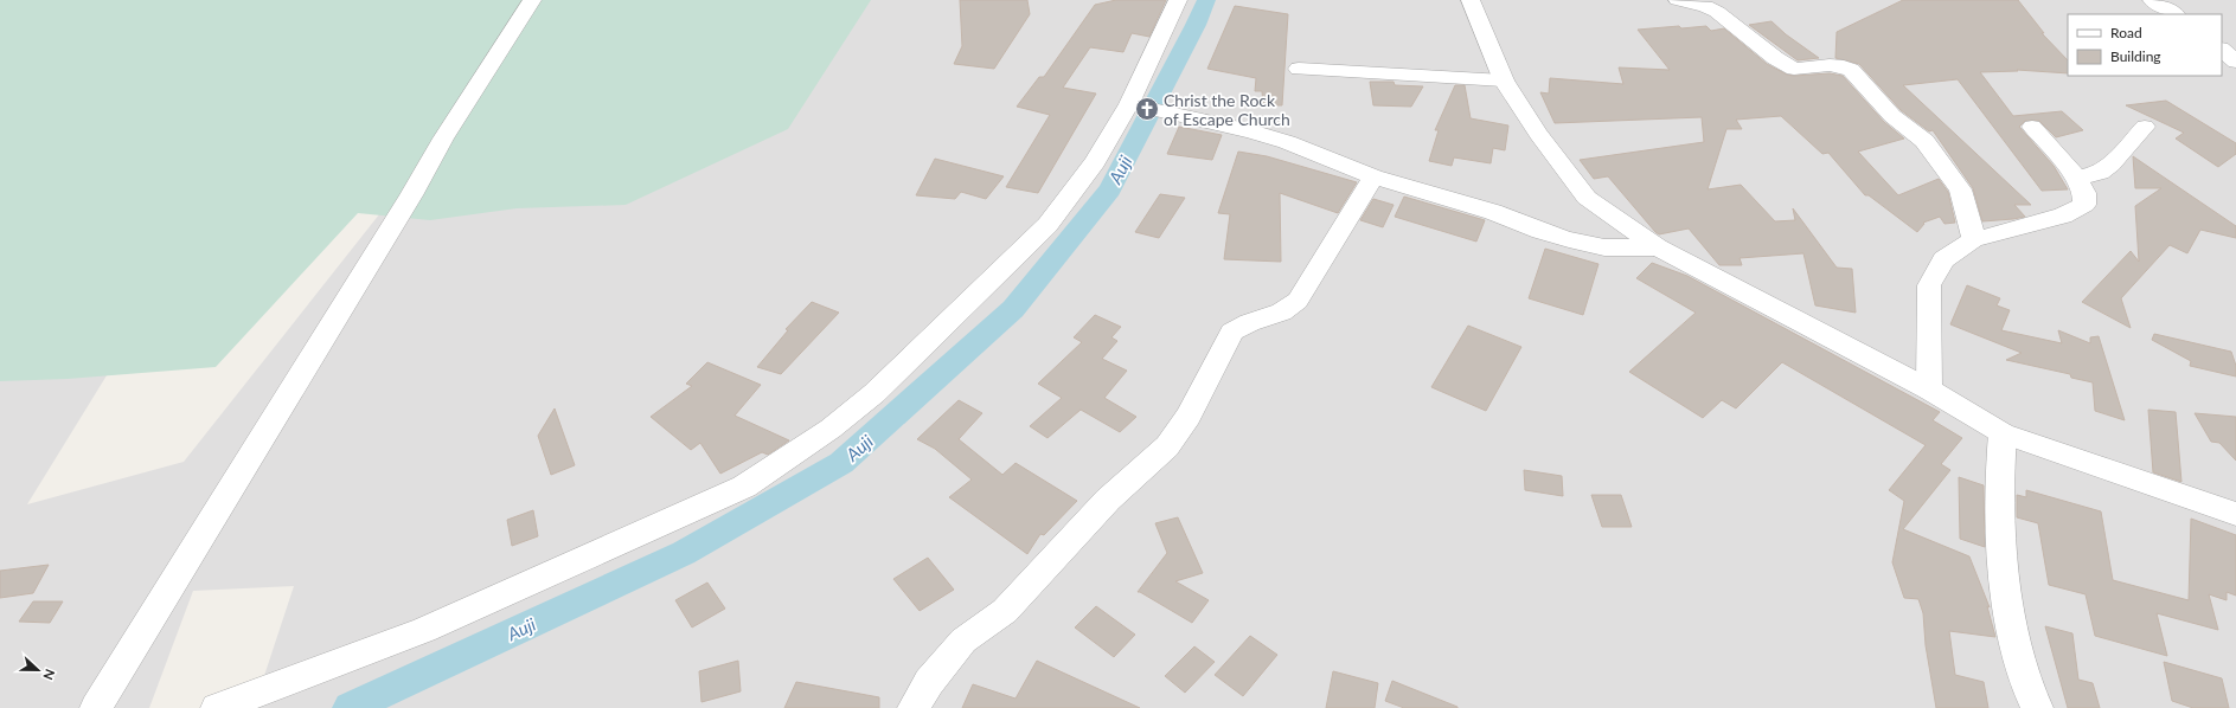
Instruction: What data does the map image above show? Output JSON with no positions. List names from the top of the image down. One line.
{"water":["Auji"],"places":{"church":["Christ the Rock of Escape Church"]},"legend":["Road","Building"],"north":"right"}
